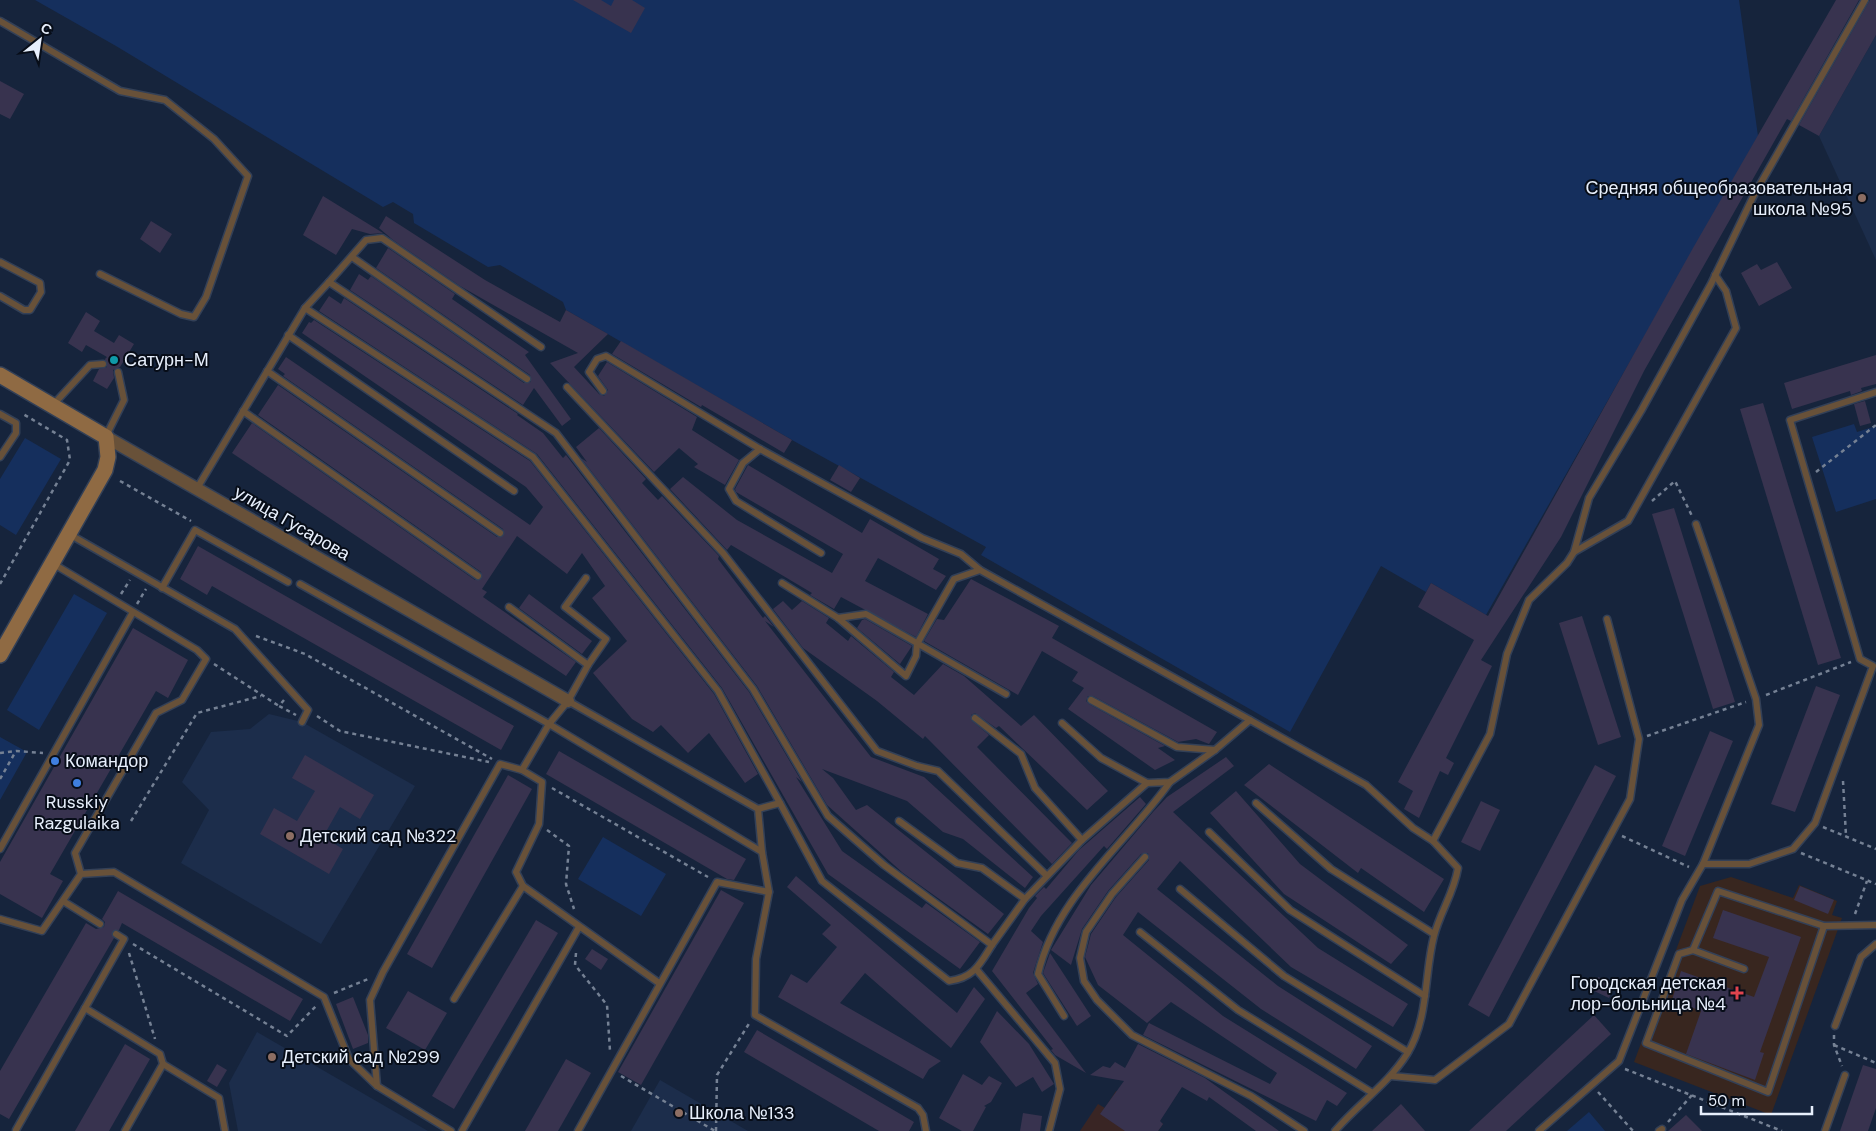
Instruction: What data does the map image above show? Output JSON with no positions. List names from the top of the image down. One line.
{"streets":{"street":["улица Гусарова"]},"places":{"other":["Средняя общеобразовательная школа №95","Сатурн-М","Командор","Russkiy Razgulaika","Детский сад №322","Детский сад №299","Школа №133"],"health":["Городская детская лор-больница №4"]},"scale_bar":"50 m","north":"top right"}
